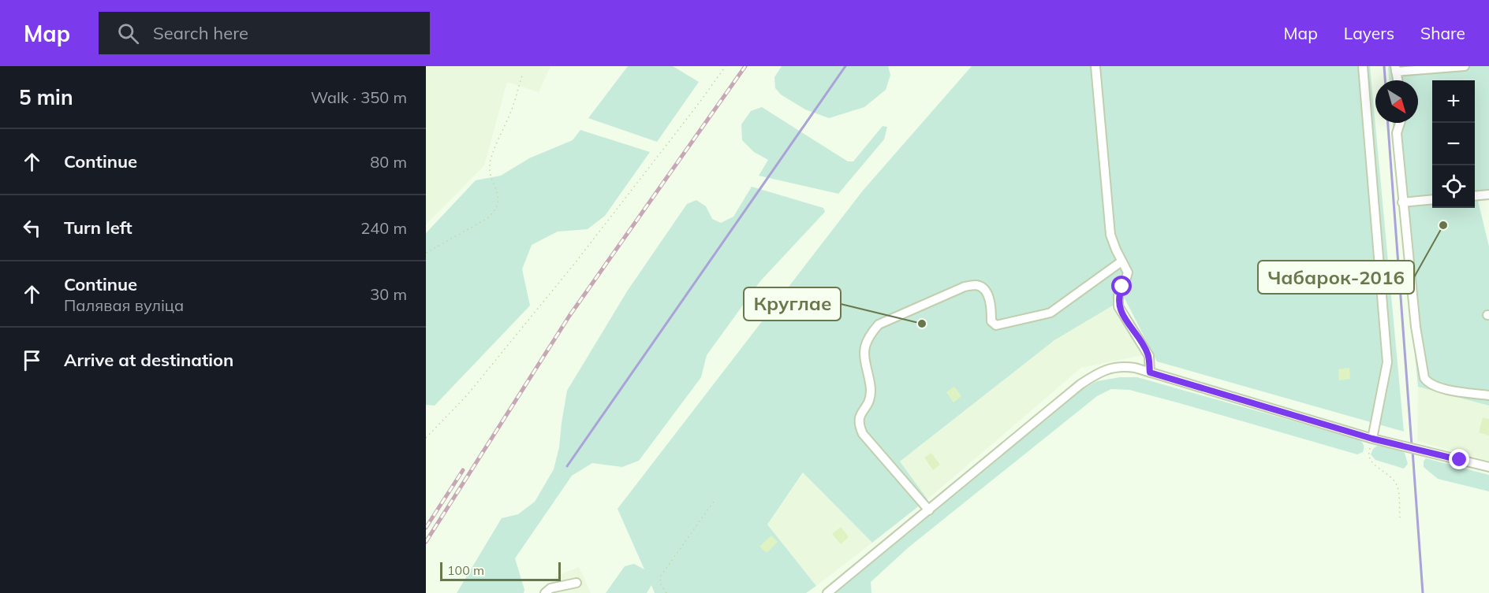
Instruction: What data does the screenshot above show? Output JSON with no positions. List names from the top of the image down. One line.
{"places":["Чабарок-2016","Круглае"],"scale_bar":"100 m","north":"bottom right","page":{"header":"Map","search":"Search here","nav":["Map","Layers","Share"],"heading":["5 min","Walk · 350 m"],"map_buttons":["+","−"],"list":[["Continue","80 m"],["Turn left","240 m"],["Continue","Палявая вуліца","30 m"],"Arrive at destination"],"scale":"100 m"}}
